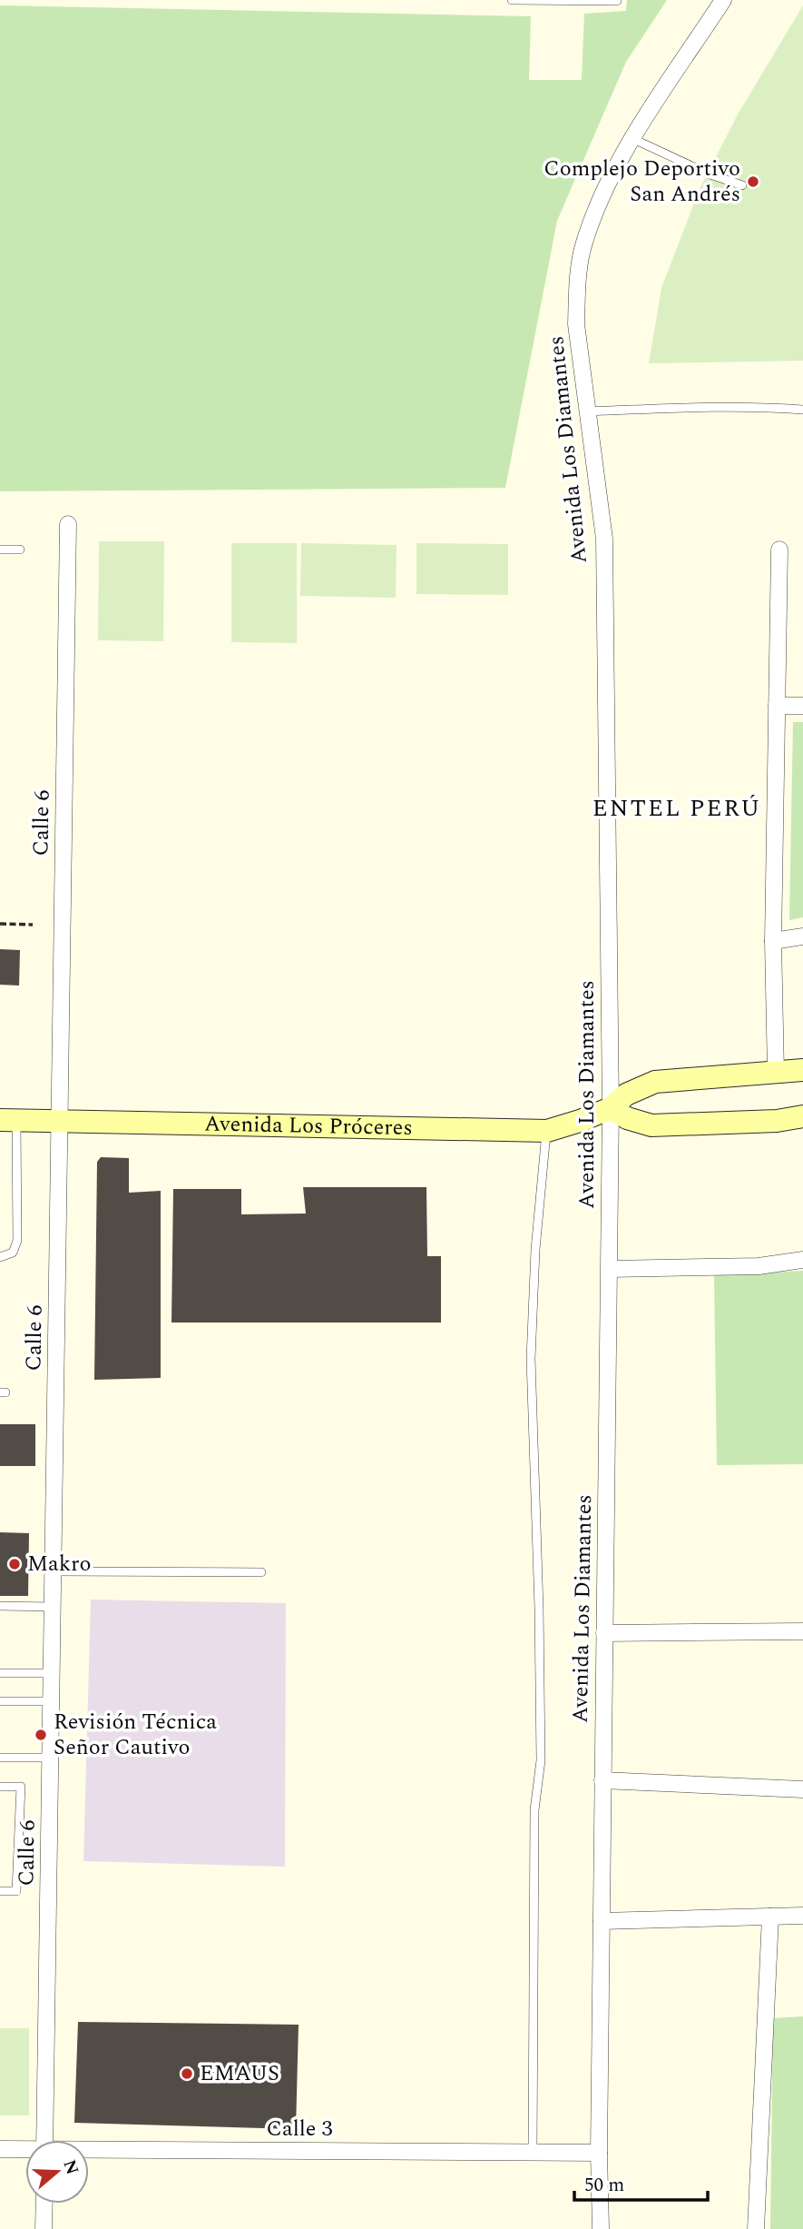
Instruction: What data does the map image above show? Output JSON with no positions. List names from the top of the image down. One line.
{"streets":{"street":["Avenida Los Diamantes","Calle 6","Avenida Los Próceres","Calle 3"]},"crossings":[["Avenida Los Diamantes","Avenida Los Próceres"],["Avenida Los Diamantes","Calle 3"],["Calle 6","Avenida Los Próceres"]],"districts":["ENTEL PERÚ"],"places":["Complejo Deportivo San Andrés","Makro","Revisión Técnica Señor Cautivo","EMAUS"],"scale_bar":"50 m","north":"right"}
